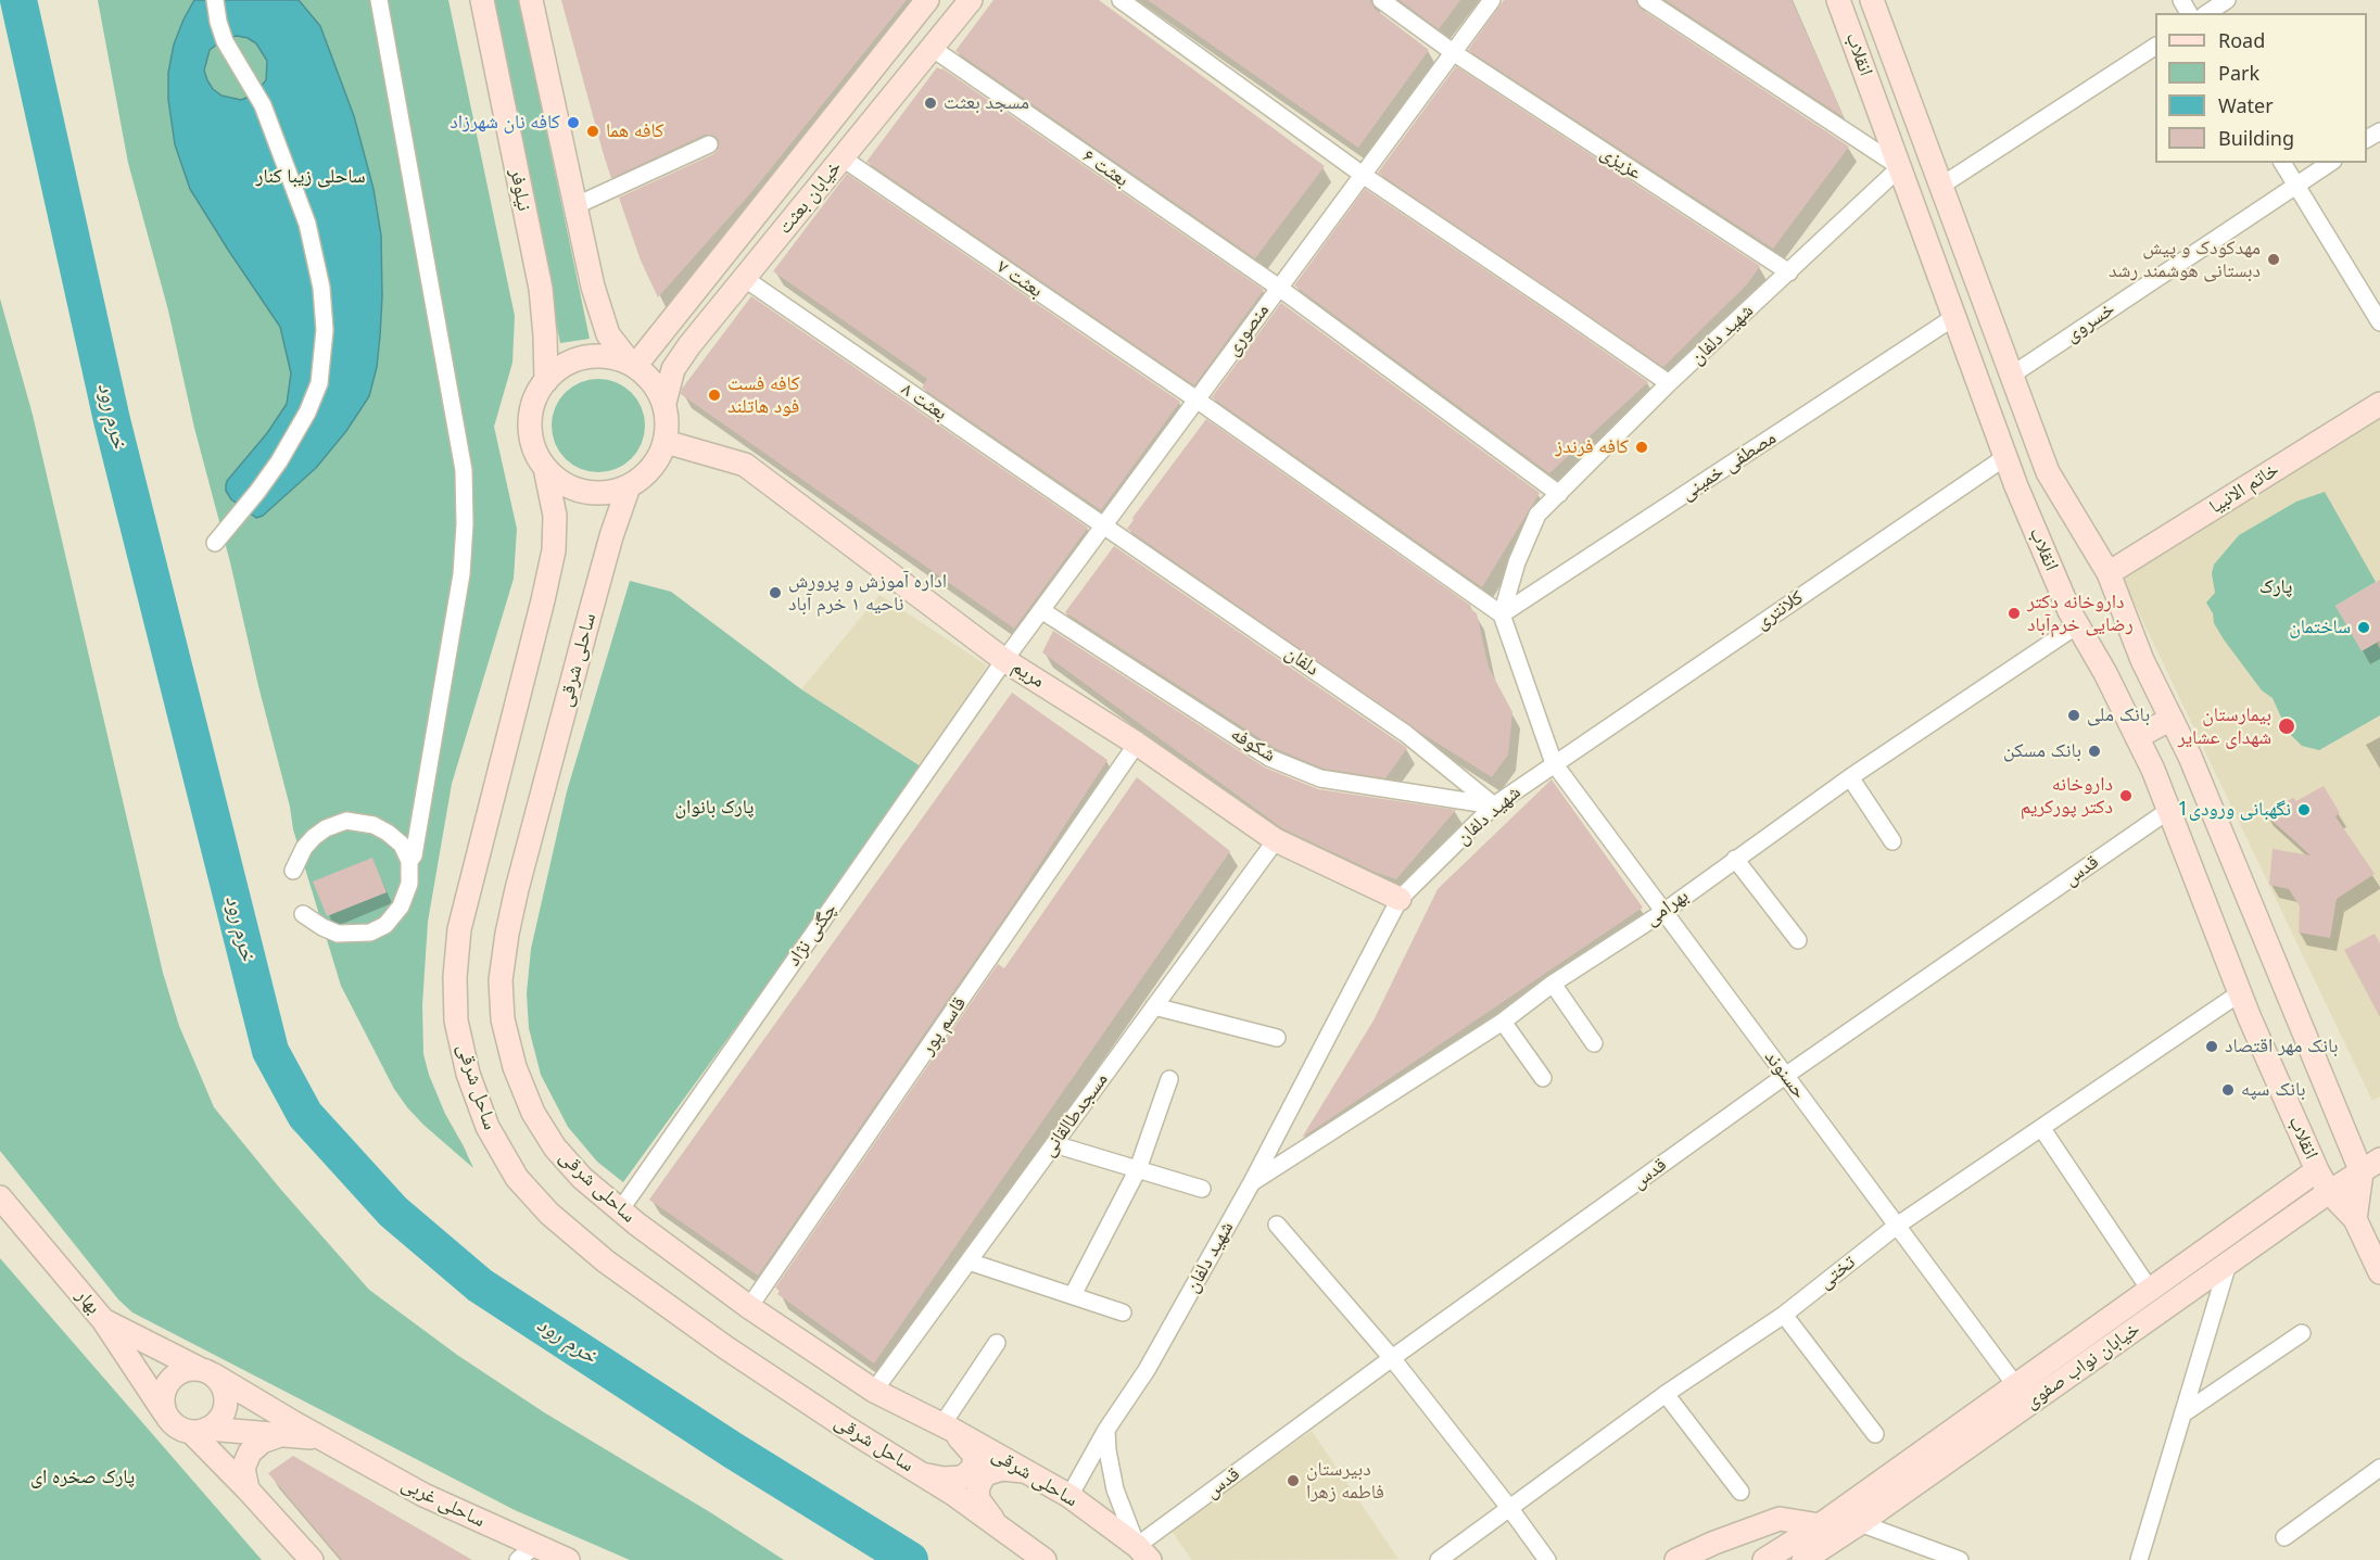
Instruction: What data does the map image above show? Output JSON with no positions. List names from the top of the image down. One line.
{"streets":{"main road":["انقلاب","نیلوفر","خیابان بعثت","خاتم الانبیا","ساحلی شرقی","مریم","ساحل شرقی","بهار","خیابان نواب صفوی","ساحلی غربی"],"street":["عزیزی","بعثت ۶","بعثت ۷","خسروی","منصوری","شهید دلفان","بعثت ۸","مصطفی خمینی","کلانتری","دلفان","شکوفه","قدس","بهرامی","چگنی نژاد","قاسم پور","حسنوند","مسجدطالقانی","تختی"]},"crossings":[["انقلاب","خسروی"],["انقلاب","شهید دلفان"],["انقلاب","مصطفی خمینی"],["انقلاب","خاتم الانبیا"],["انقلاب","کلانتری"],["انقلاب","قدس"],["انقلاب","بهرامی"],["انقلاب","تختی"],["انقلاب","خیابان نواب صفوی"],["عزیزی","منصوری"],["عزیزی","شهید دلفان"],["بعثت ۶","خیابان بعثت"],["بعثت ۶","منصوری"],["بعثت ۶","شهید دلفان"],["نیلوفر","خیابان بعثت"],["نیلوفر","ساحلی شرقی"],["نیلوفر","مریم"],["نیلوفر","ساحل شرقی"],["خیابان بعثت","بعثت ۷"],["خیابان بعثت","بعثت ۸"],["خیابان بعثت","ساحلی شرقی"],["خیابان بعثت","مریم"],["خیابان بعثت","ساحل شرقی"],["بعثت ۷","منصوری"],["منصوری","بعثت ۸"],["منصوری","دلفان"],["منصوری","مریم"],["منصوری","شکوفه"],["منصوری","چگنی نژاد"],["شهید دلفان","مصطفی خمینی"],["شهید دلفان","کلانتری"],["شهید دلفان","ساحلی شرقی"],["شهید دلفان","دلفان"],["شهید دلفان","مریم"],["شهید دلفان","شکوفه"],["شهید دلفان","بهرامی"],["شهید دلفان","حسنوند"],["بعثت ۸","دلفان"],["کلانتری","حسنوند"],["ساحلی شرقی","مریم"],["ساحلی شرقی","قدس"],["ساحلی شرقی","چگنی نژاد"],["ساحلی شرقی","قاسم پور"],["ساحلی شرقی","ساحل شرقی"],["ساحلی شرقی","مسجدطالقانی"],["دلفان","شکوفه"],["مریم","چگنی نژاد"],["مریم","قاسم پور"],["مریم","ساحل شرقی"],["مریم","مسجدطالقانی"],["قدس","حسنوند"],["بهرامی","حسنوند"],["حسنوند","تختی"],["حسنوند","خیابان نواب صفوی"],["بهار","ساحلی غربی"]],"water":["خرم رود"],"parks":["ساحلی زیبا کنار","پارک","پارک بانوان","پارک صخره ای"],"places":["مسجد بعثت","کافه نان شهرزاد","کافه هما","مهدکودک و پیش دبستانی هوشمند رشد","کافه فست فود هاتلند","کافه فرندز","اداره آموزش و پرورش ناحیه ۱ خرم آباد","داروخانه دکتر رضایی خرم‌آباد","ساختمان","بانک ملی","بیمارستان شهدای عشایر","بانک مسکن","داروخانه دکتر پورکریم","نگهبانی ورودی1","بانک مهر اقتصاد","بانک سپه","دبیرستان فاطمه زهرا"],"legend":["Road","Park","Water","Building"]}
